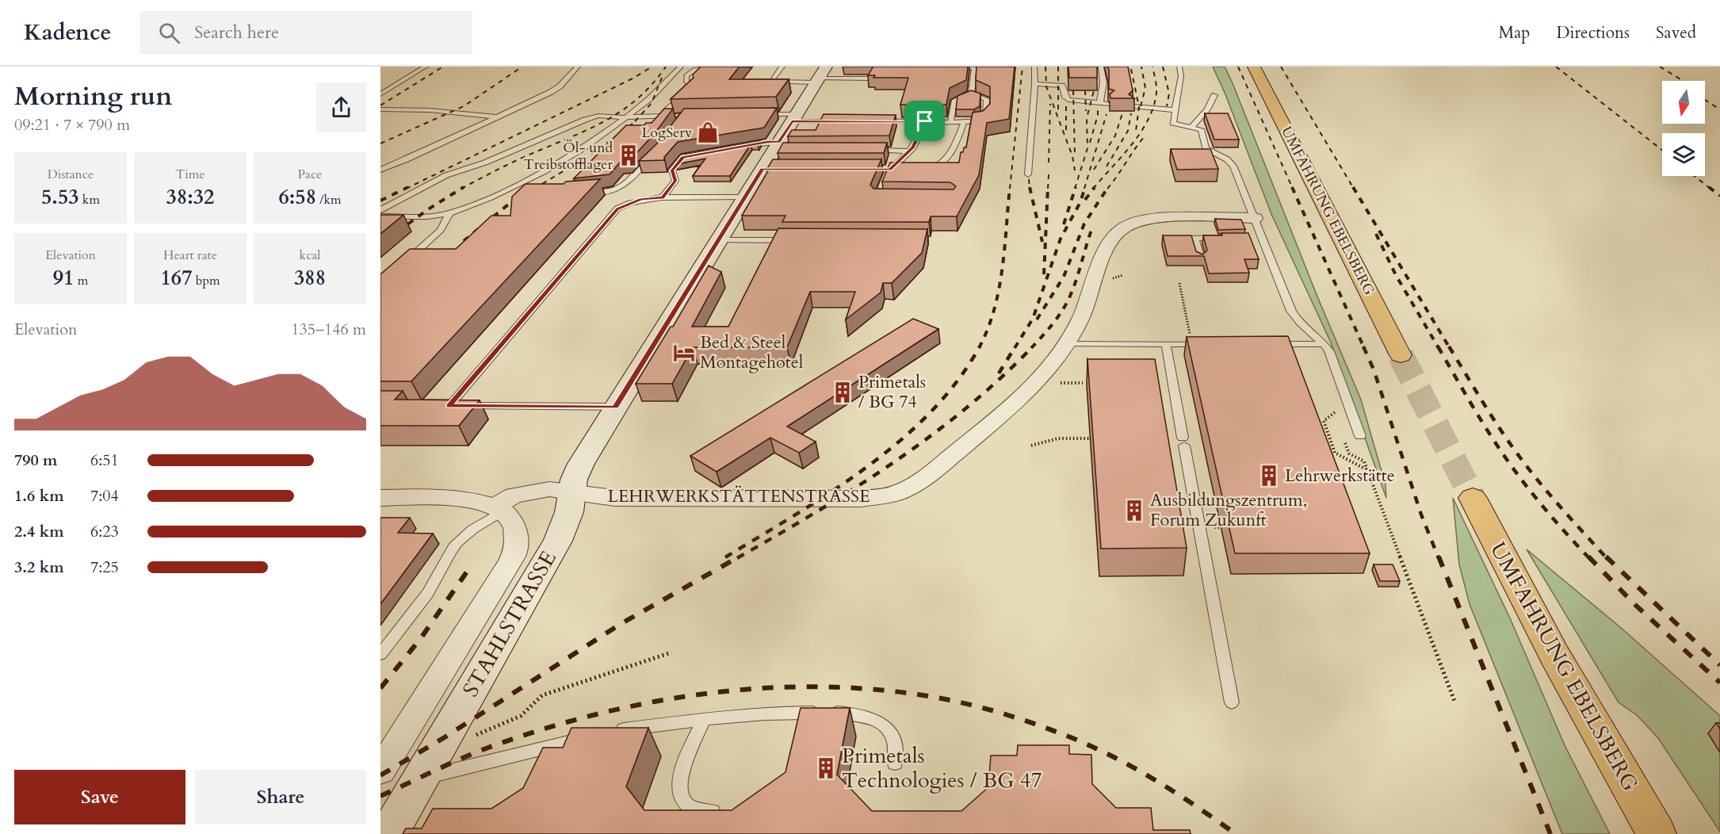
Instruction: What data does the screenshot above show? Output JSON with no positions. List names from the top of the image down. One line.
{"streets":{"main road":["UMFAHRUNG EBELSBERG"],"street":["LEHRWERKSTÄTTENSTRASSE","STAHLSTRASSE"]},"crossings":[["LEHRWERKSTÄTTENSTRASSE","STAHLSTRASSE"]],"places":{"shop":["LogServ"],"building":["Öl- und Treibstofflager","Primetals / BG 74","Lehrwerkstätte","Ausbildungszentrum, Forum Zukunft","Primetals Technologies / BG 47"],"hotel":["Bed & Steel Montagehotel"]},"north":"bottom","page":{"header":"Kadence","search":"Search here","nav":["Map","Directions","Saved"],"heading":["Morning run","09:21 · 7 × 790 m"],"stats":[["Distance","5.53 km"],["Time","38:32"],["Pace","6:58 /km"],["Elevation","91 m"],["Heart rate","167 bpm"],["kcal","388"]],"chart":["Elevation","135–146 m"],"list":[{"name":"790 m","note":"6:51"},{"name":"1.6 km","note":"7:04"},{"name":"2.4 km","note":"6:23"},{"name":"3.2 km","note":"7:25"}],"buttons":["Save","Share"]}}
